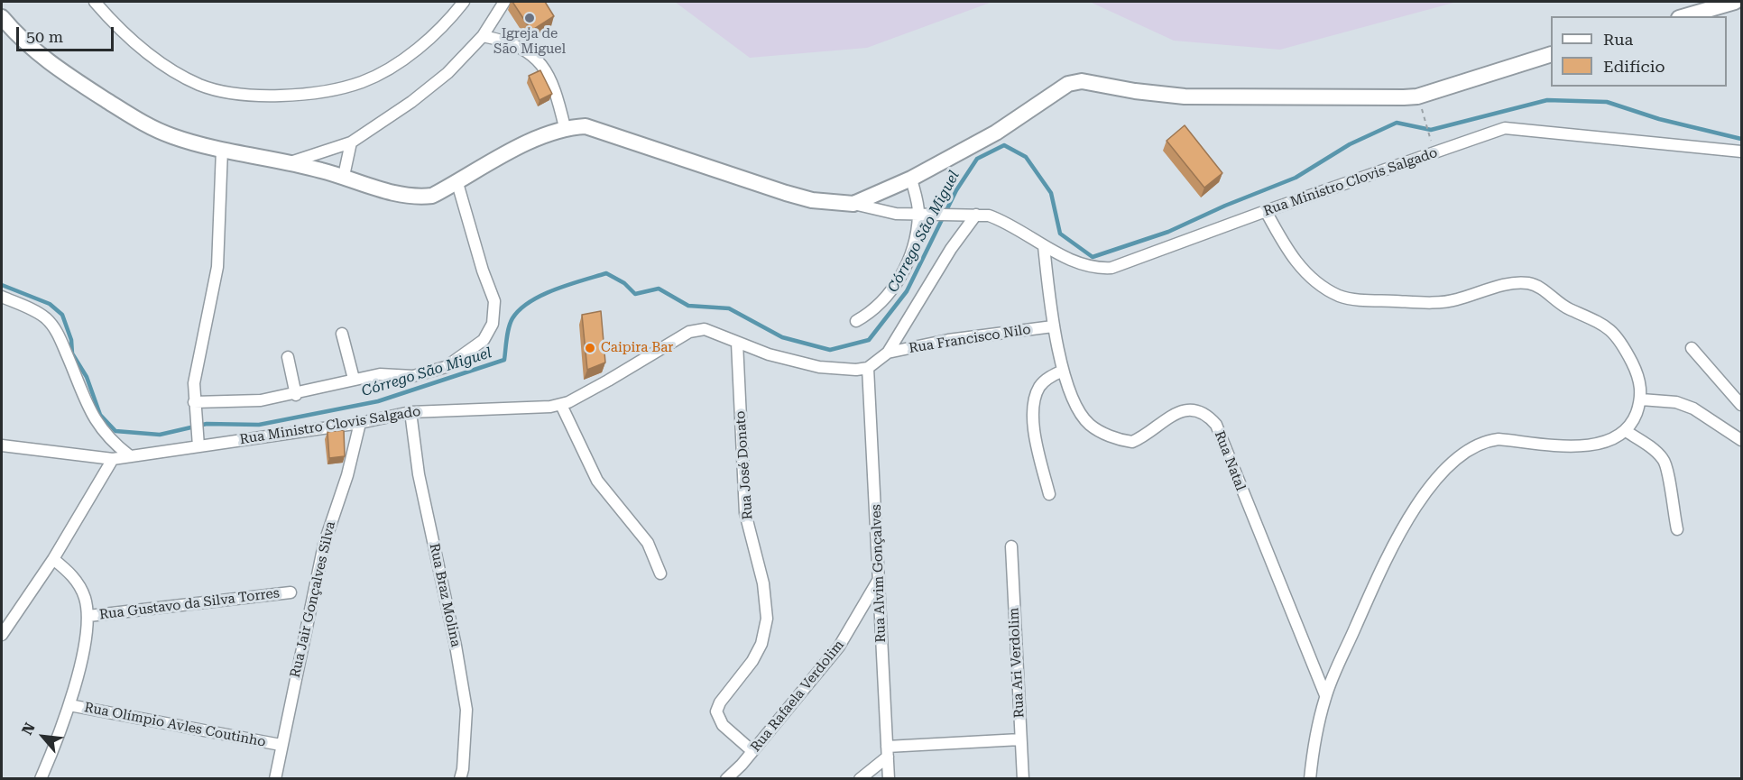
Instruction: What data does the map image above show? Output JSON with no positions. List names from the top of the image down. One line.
{"streets":{"street":["Rua Ministro Clovis Salgado","Rua Francisco Nilo","Rua Natal","Rua José Donato","Rua Alvim Gonçalves","Rua Braz Molina","Rua Jair Gonçalves Silva","Rua Gustavo da Silva Torres","Rua Ari Verdolim","Rua Rafaela Verdolim","Rua Olímpio Avles Coutinho"]},"crossings":[["Rua Ministro Clovis Salgado","Rua Natal"],["Rua Ministro Clovis Salgado","Rua José Donato"],["Rua Ministro Clovis Salgado","Rua Alvim Gonçalves"],["Rua Ministro Clovis Salgado","Rua Braz Molina"],["Rua Ministro Clovis Salgado","Rua Jair Gonçalves Silva"],["Rua Francisco Nilo","Rua Natal"],["Rua José Donato","Rua Rafaela Verdolim"],["Rua Alvim Gonçalves","Rua Rafaela Verdolim"],["Rua Jair Gonçalves Silva","Rua Olímpio Avles Coutinho"]],"water":["Córrego São Miguel"],"places":["Igreja de São Miguel","Caipira Bar"],"legend":["Rua","Edifício"],"scale_bar":"50 m","north":"top left"}
